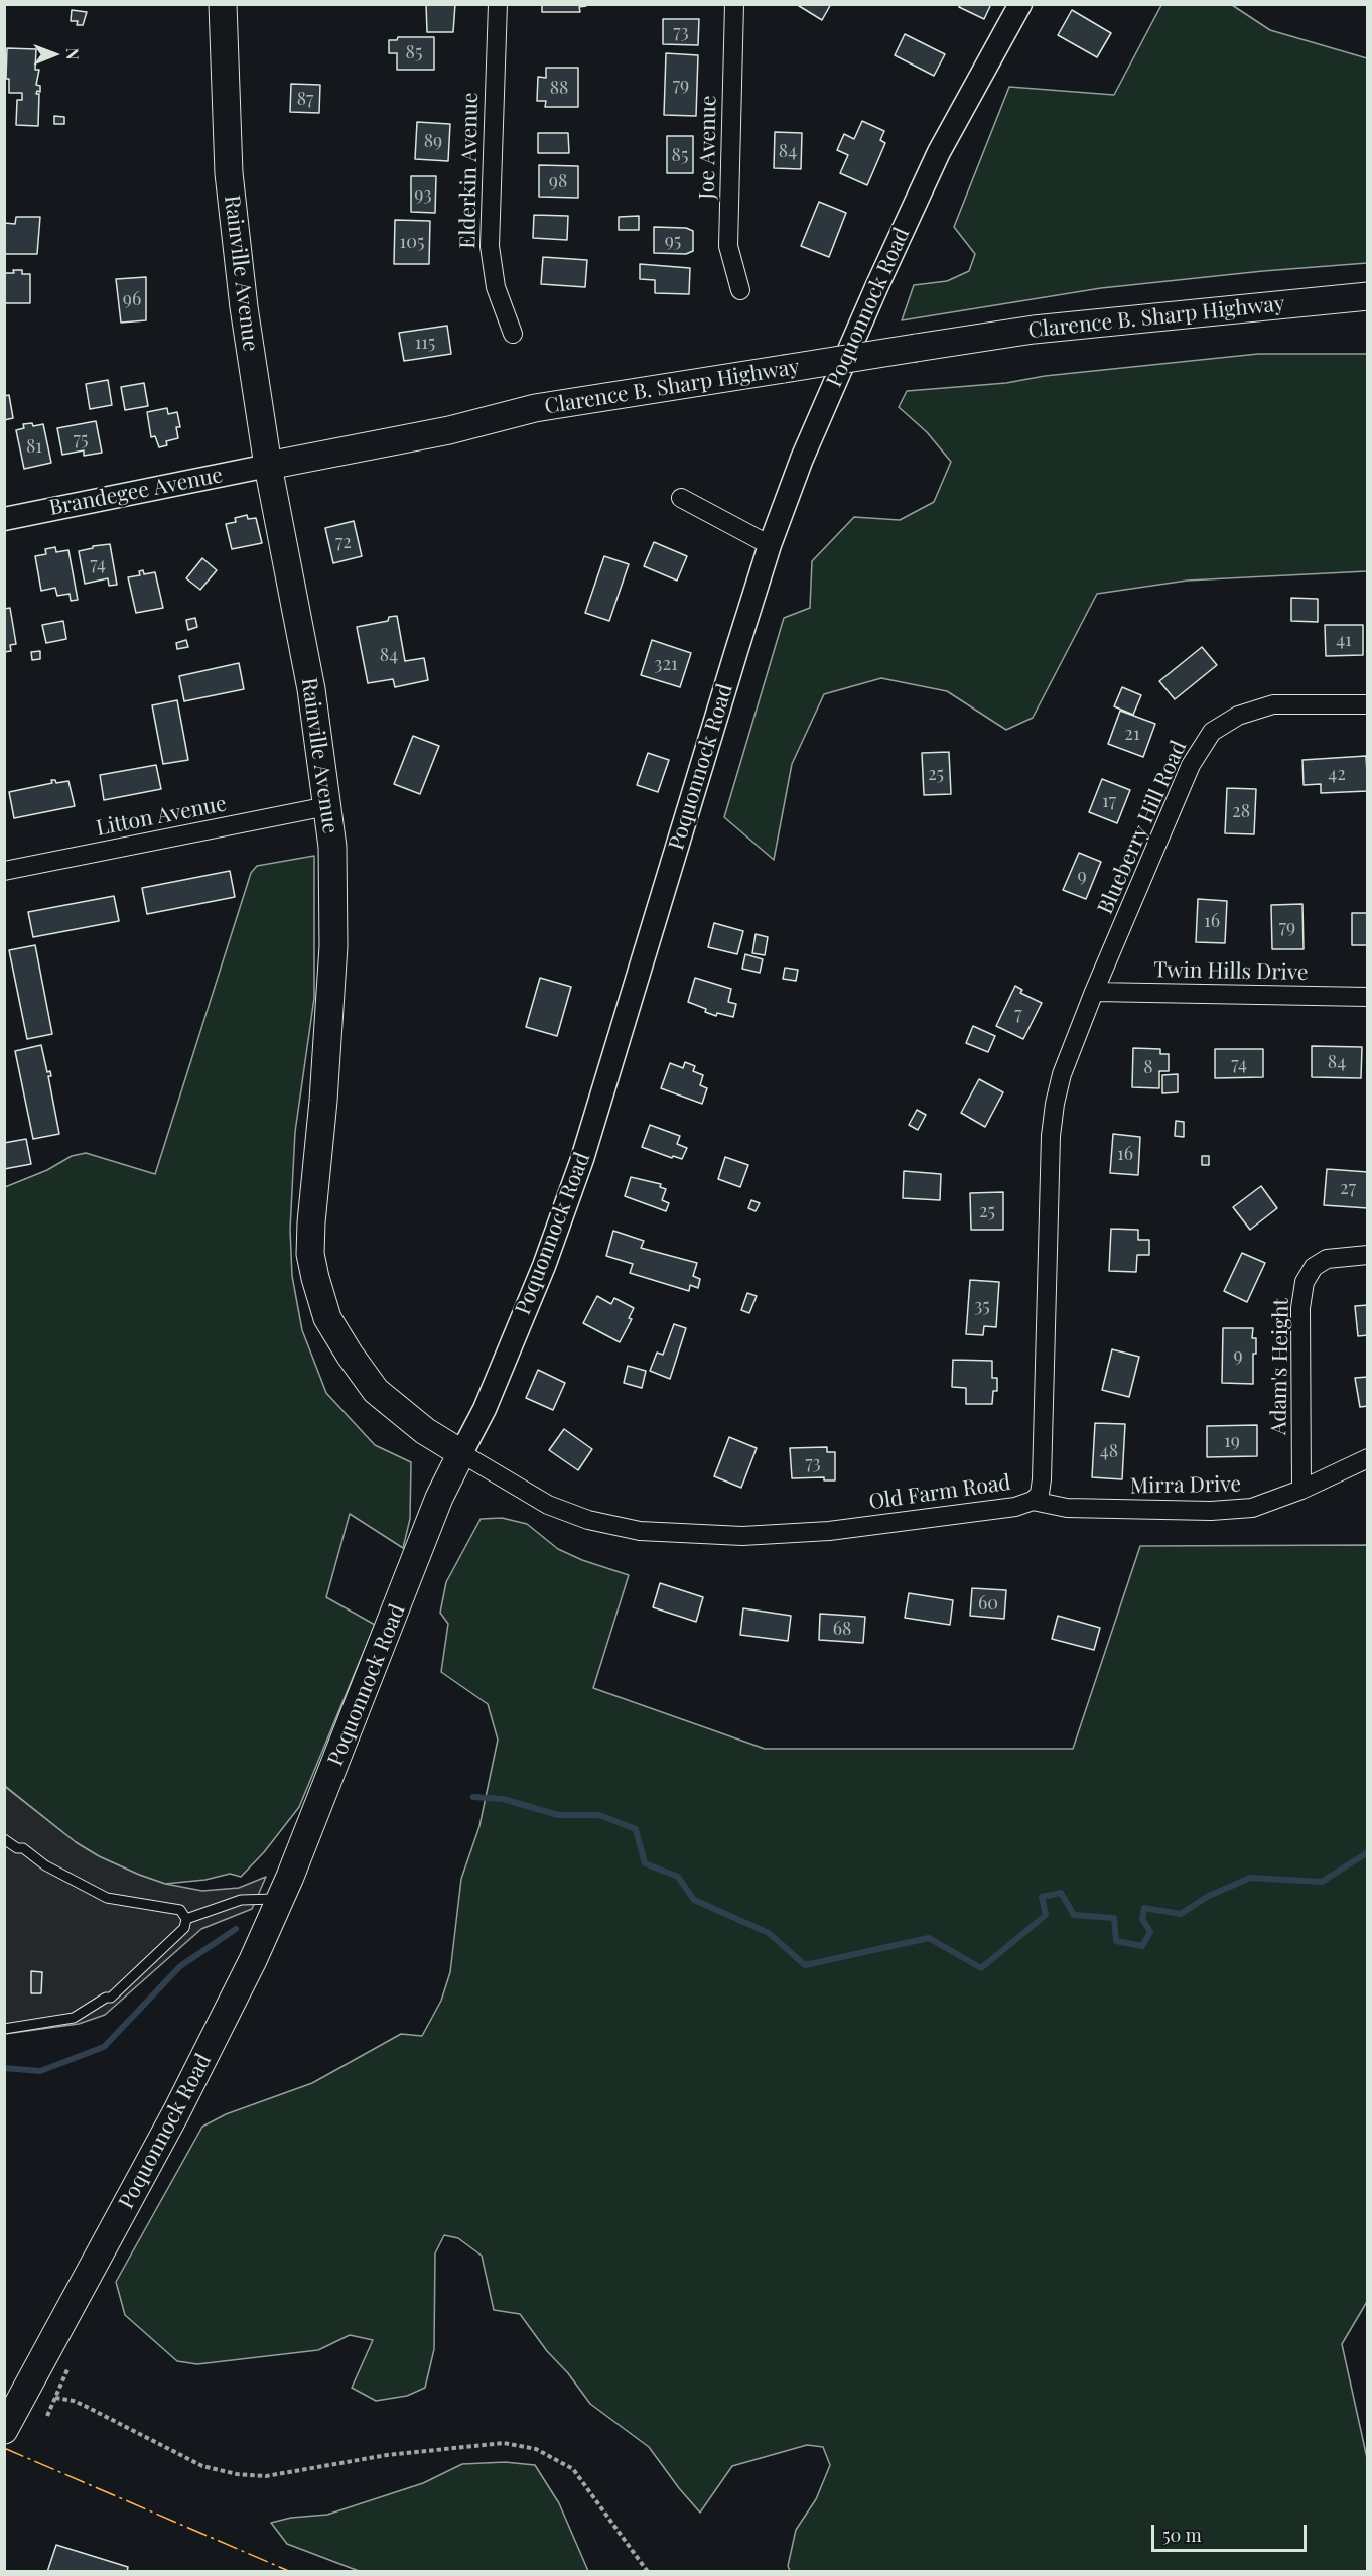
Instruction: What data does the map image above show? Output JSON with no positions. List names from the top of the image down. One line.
{"streets":{"main road":["Rainville Avenue","Poquonnock Road","Clarence B. Sharp Highway"],"street":["Joe Avenue","Elderkin Avenue","Brandegee Avenue","Litton Avenue","Blueberry Hill Road","Twin Hills Drive","Adam's Height","Mirra Drive","Old Farm Road"]},"crossings":[["Rainville Avenue","Poquonnock Road"],["Rainville Avenue","Clarence B. Sharp Highway"],["Rainville Avenue","Brandegee Avenue"],["Rainville Avenue","Litton Avenue"],["Rainville Avenue","Old Farm Road"],["Poquonnock Road","Old Farm Road"],["Clarence B. Sharp Highway","Brandegee Avenue"],["Blueberry Hill Road","Twin Hills Drive"],["Blueberry Hill Road","Old Farm Road"],["Twin Hills Drive","Old Farm Road"],["Adam's Height","Mirra Drive"],["Mirra Drive","Old Farm Road"]],"house_numbers":["73","85","79","88","87","89","84","85","98","93","95","105","96","115","75","81","72","74","41","84","321","21","25","42","17","28","9","16","79","7","84","74","8","16","27","25","35","9","19","48","73","60","68"],"scale_bar":"50 m","north":"right"}
